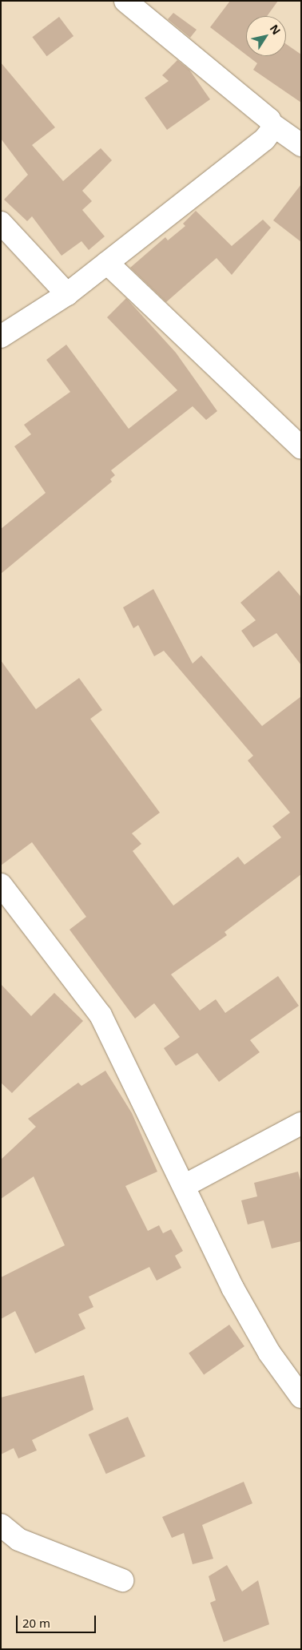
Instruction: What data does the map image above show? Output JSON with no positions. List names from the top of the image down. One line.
{"scale_bar":"20 m","north":"top right"}
